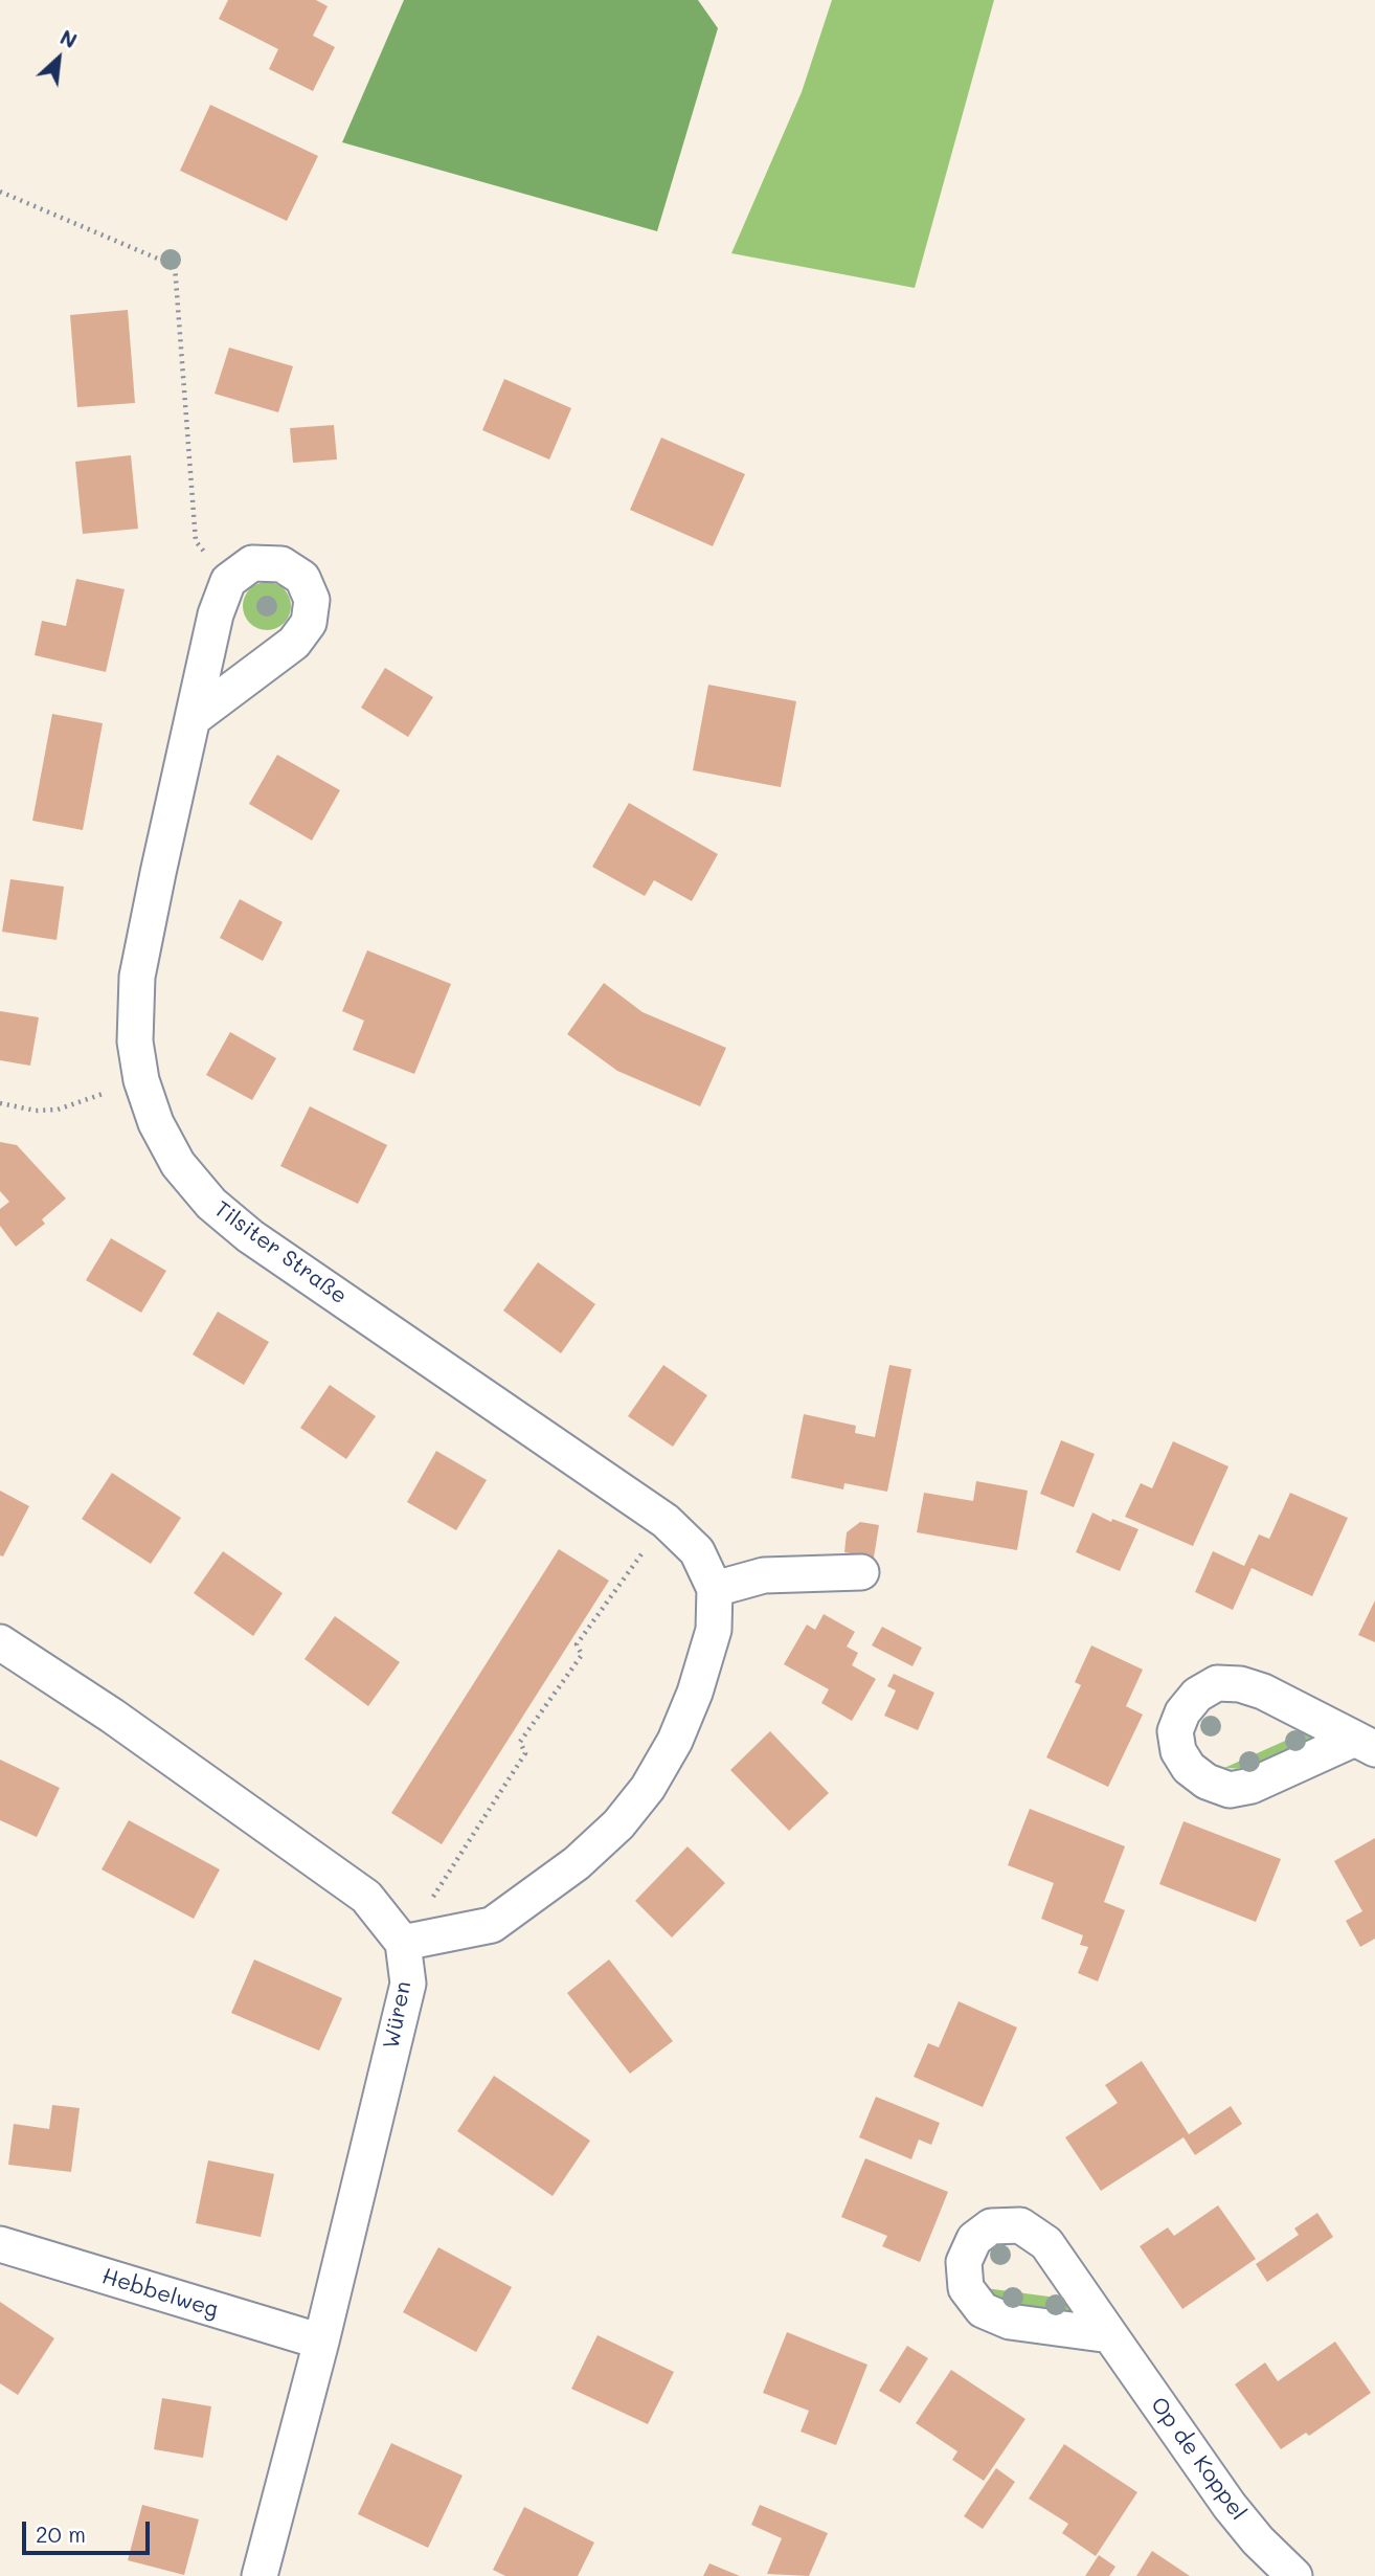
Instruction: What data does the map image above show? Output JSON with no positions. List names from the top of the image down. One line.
{"streets":{"street":["Tilsiter Straße","Würen","Hebbelweg","Op de Koppel"]},"crossings":[["Tilsiter Straße","Würen"],["Würen","Hebbelweg"]],"scale_bar":"20 m","north":"top right"}
